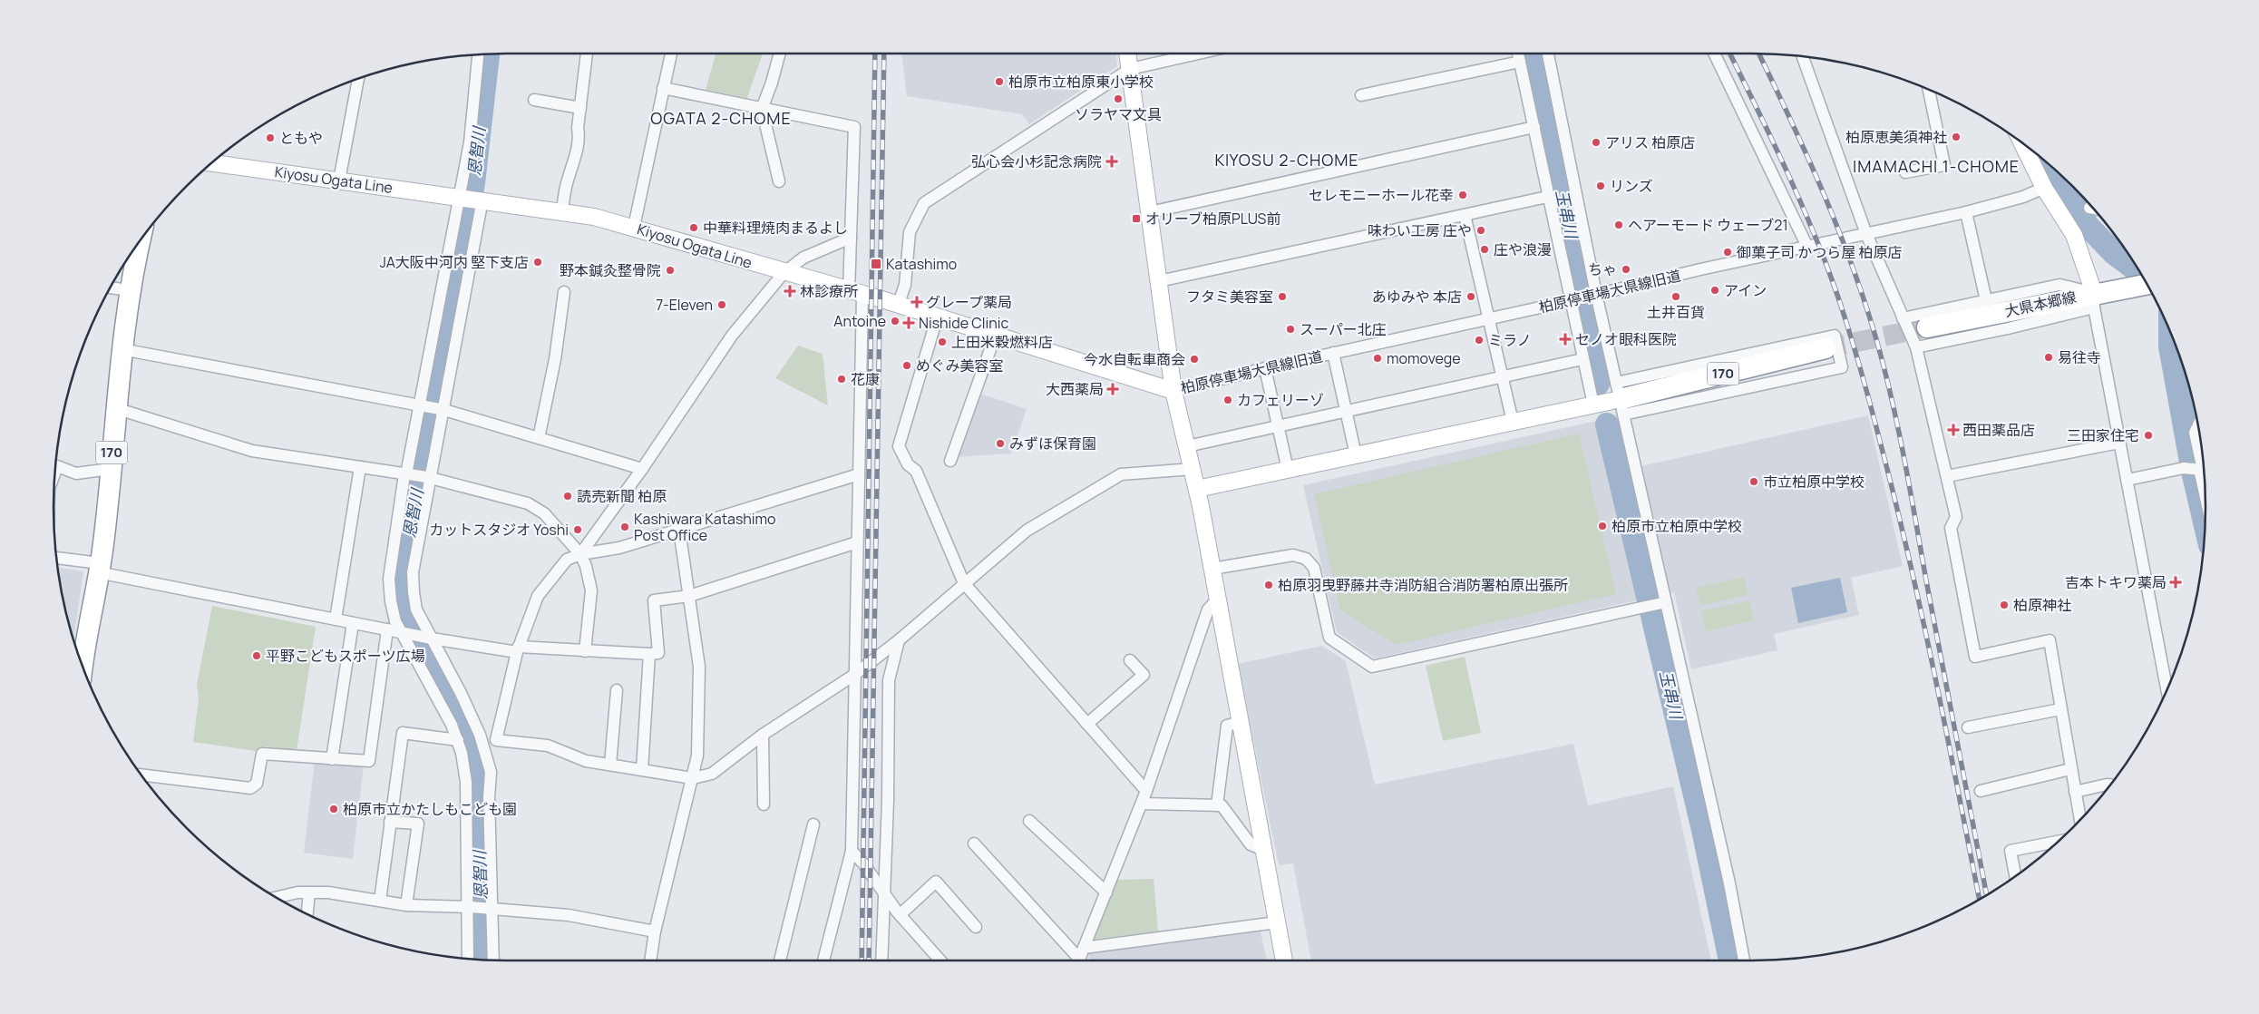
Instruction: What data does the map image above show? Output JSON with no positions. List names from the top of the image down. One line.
{"streets":{"highway":["大県本郷線","170"],"street":["Kiyosu Ogata Line","柏原停車場大県線旧道"]},"crossings":[["Kiyosu Ogata Line","柏原停車場大県線旧道"]],"districts":["OGATA 2-CHOME","KIYOSU 2-CHOME","IMAMACHI 1-CHOME"],"water":["恩智川","玉串川"],"places":{"other":["柏原市立柏原東小学校","ソラヤマ文具","柏原恵美須神社","ともや","アリス 柏原店","リンズ","セレモニーホール花幸","ヘアーモード ウェーブ21","中華料理焼肉まるよし","味わい工房 庄や","庄や浪漫","御菓子司 かつら屋 柏原店","JA大阪中河内 堅下支店","ちゃ","野本鍼灸整骨院","アイン","フタミ美容室","あゆみや 本店","土井百貨","7-Eleven","Antoine","スーパー北庄","ミラノ","上田米穀燃料店","易往寺","momovege","今水自転車商会","めぐみ美容室","花康","カフェリーゾ","三田家住宅","みずほ保育園","市立柏原中学校","読売新聞 柏原","柏原市立柏原中学校","Kashiwara Katashimo Post Office","カットスタジオ Yoshi","柏原羽曳野藤井寺消防組合消防署柏原出張所","柏原神社","平野こどもスポーツ広場","柏原市立かたしもこども園"],"health":["弘心会小杉記念病院","林診療所","グレープ薬局","Nishide Clinic","セノオ眼科医院","大西薬局","西田薬品店","吉本トキワ薬局"],"transit":["オリーブ柏原PLUS前","Katashimo"]}}
